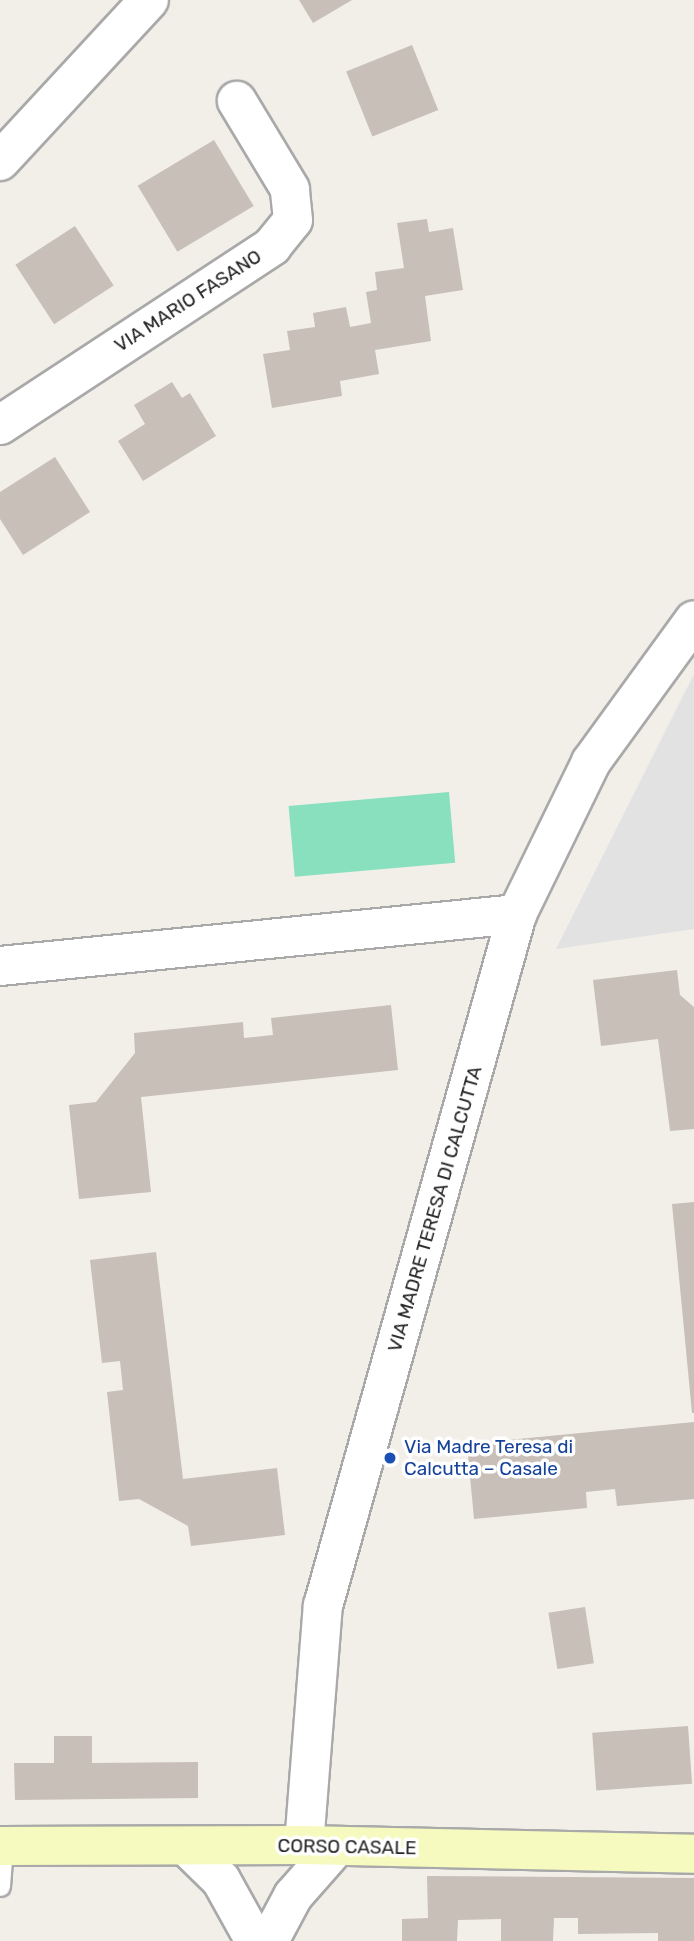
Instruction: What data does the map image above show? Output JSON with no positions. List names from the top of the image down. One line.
{"streets":{"street":["VIA MARIO FASANO","VIA MADRE TERESA DI CALCUTTA","CORSO CASALE"]},"crossings":[["VIA MADRE TERESA DI CALCUTTA","CORSO CASALE"]],"places":["Via Madre Teresa di Calcutta – Casale"]}
